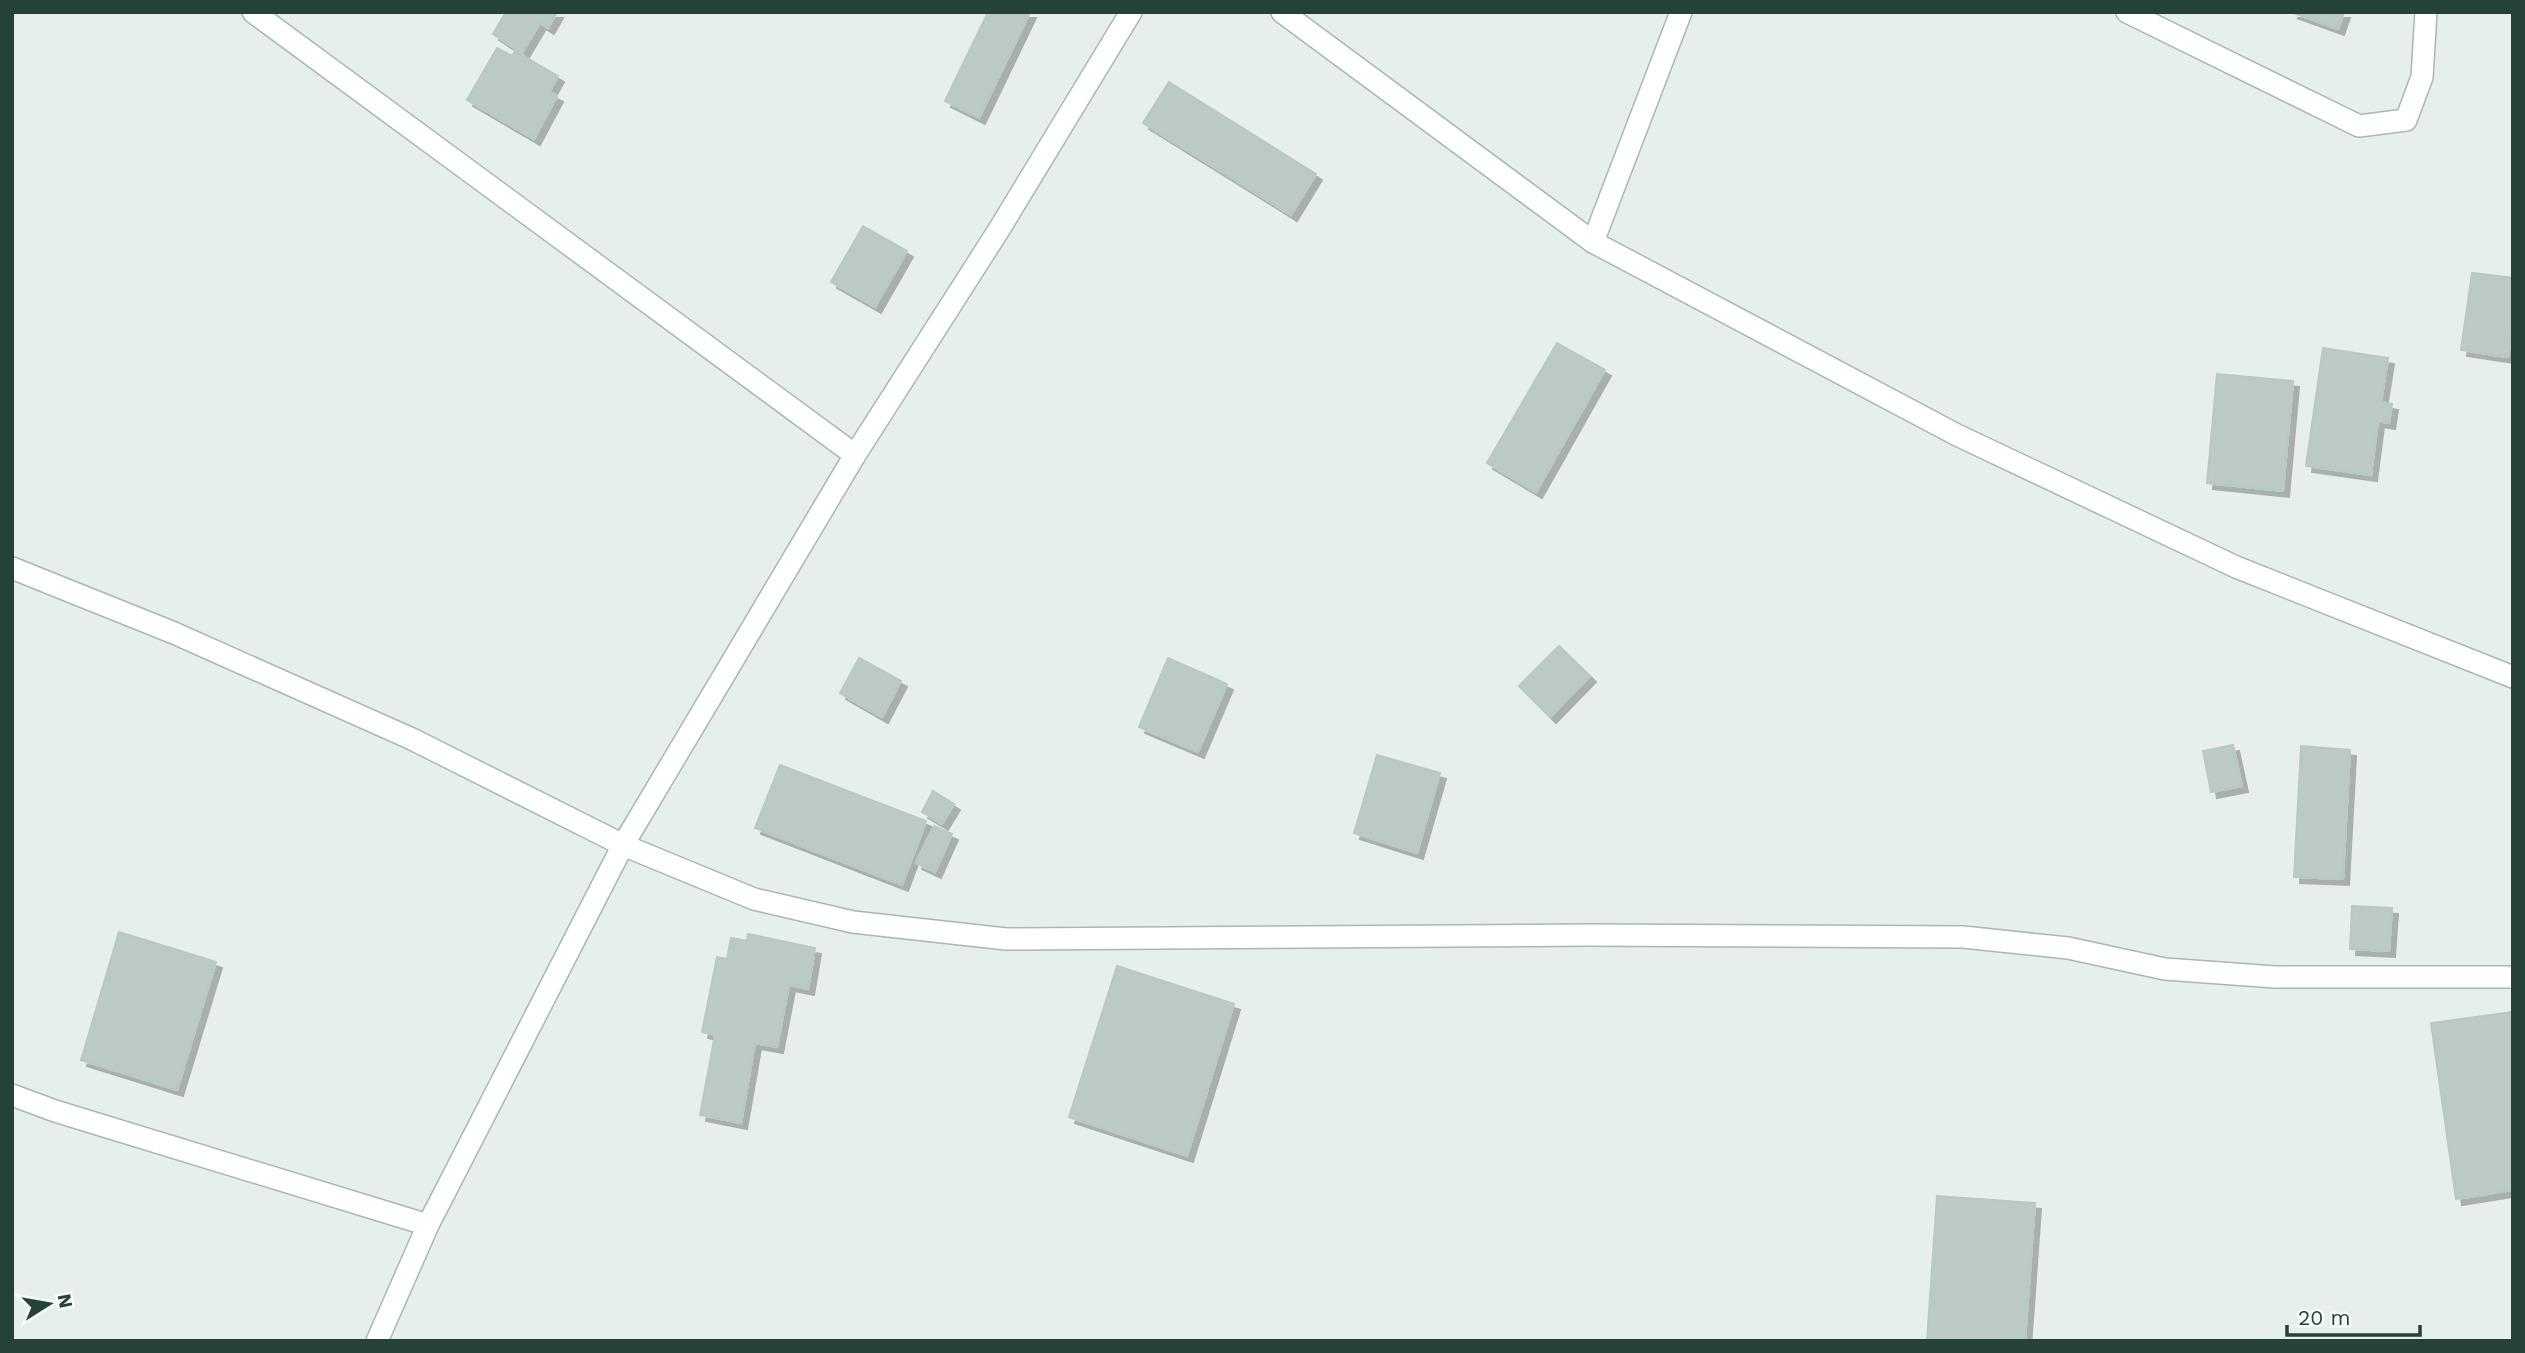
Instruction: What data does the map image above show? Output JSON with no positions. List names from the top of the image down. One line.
{"scale_bar":"20 m","north":"right"}
